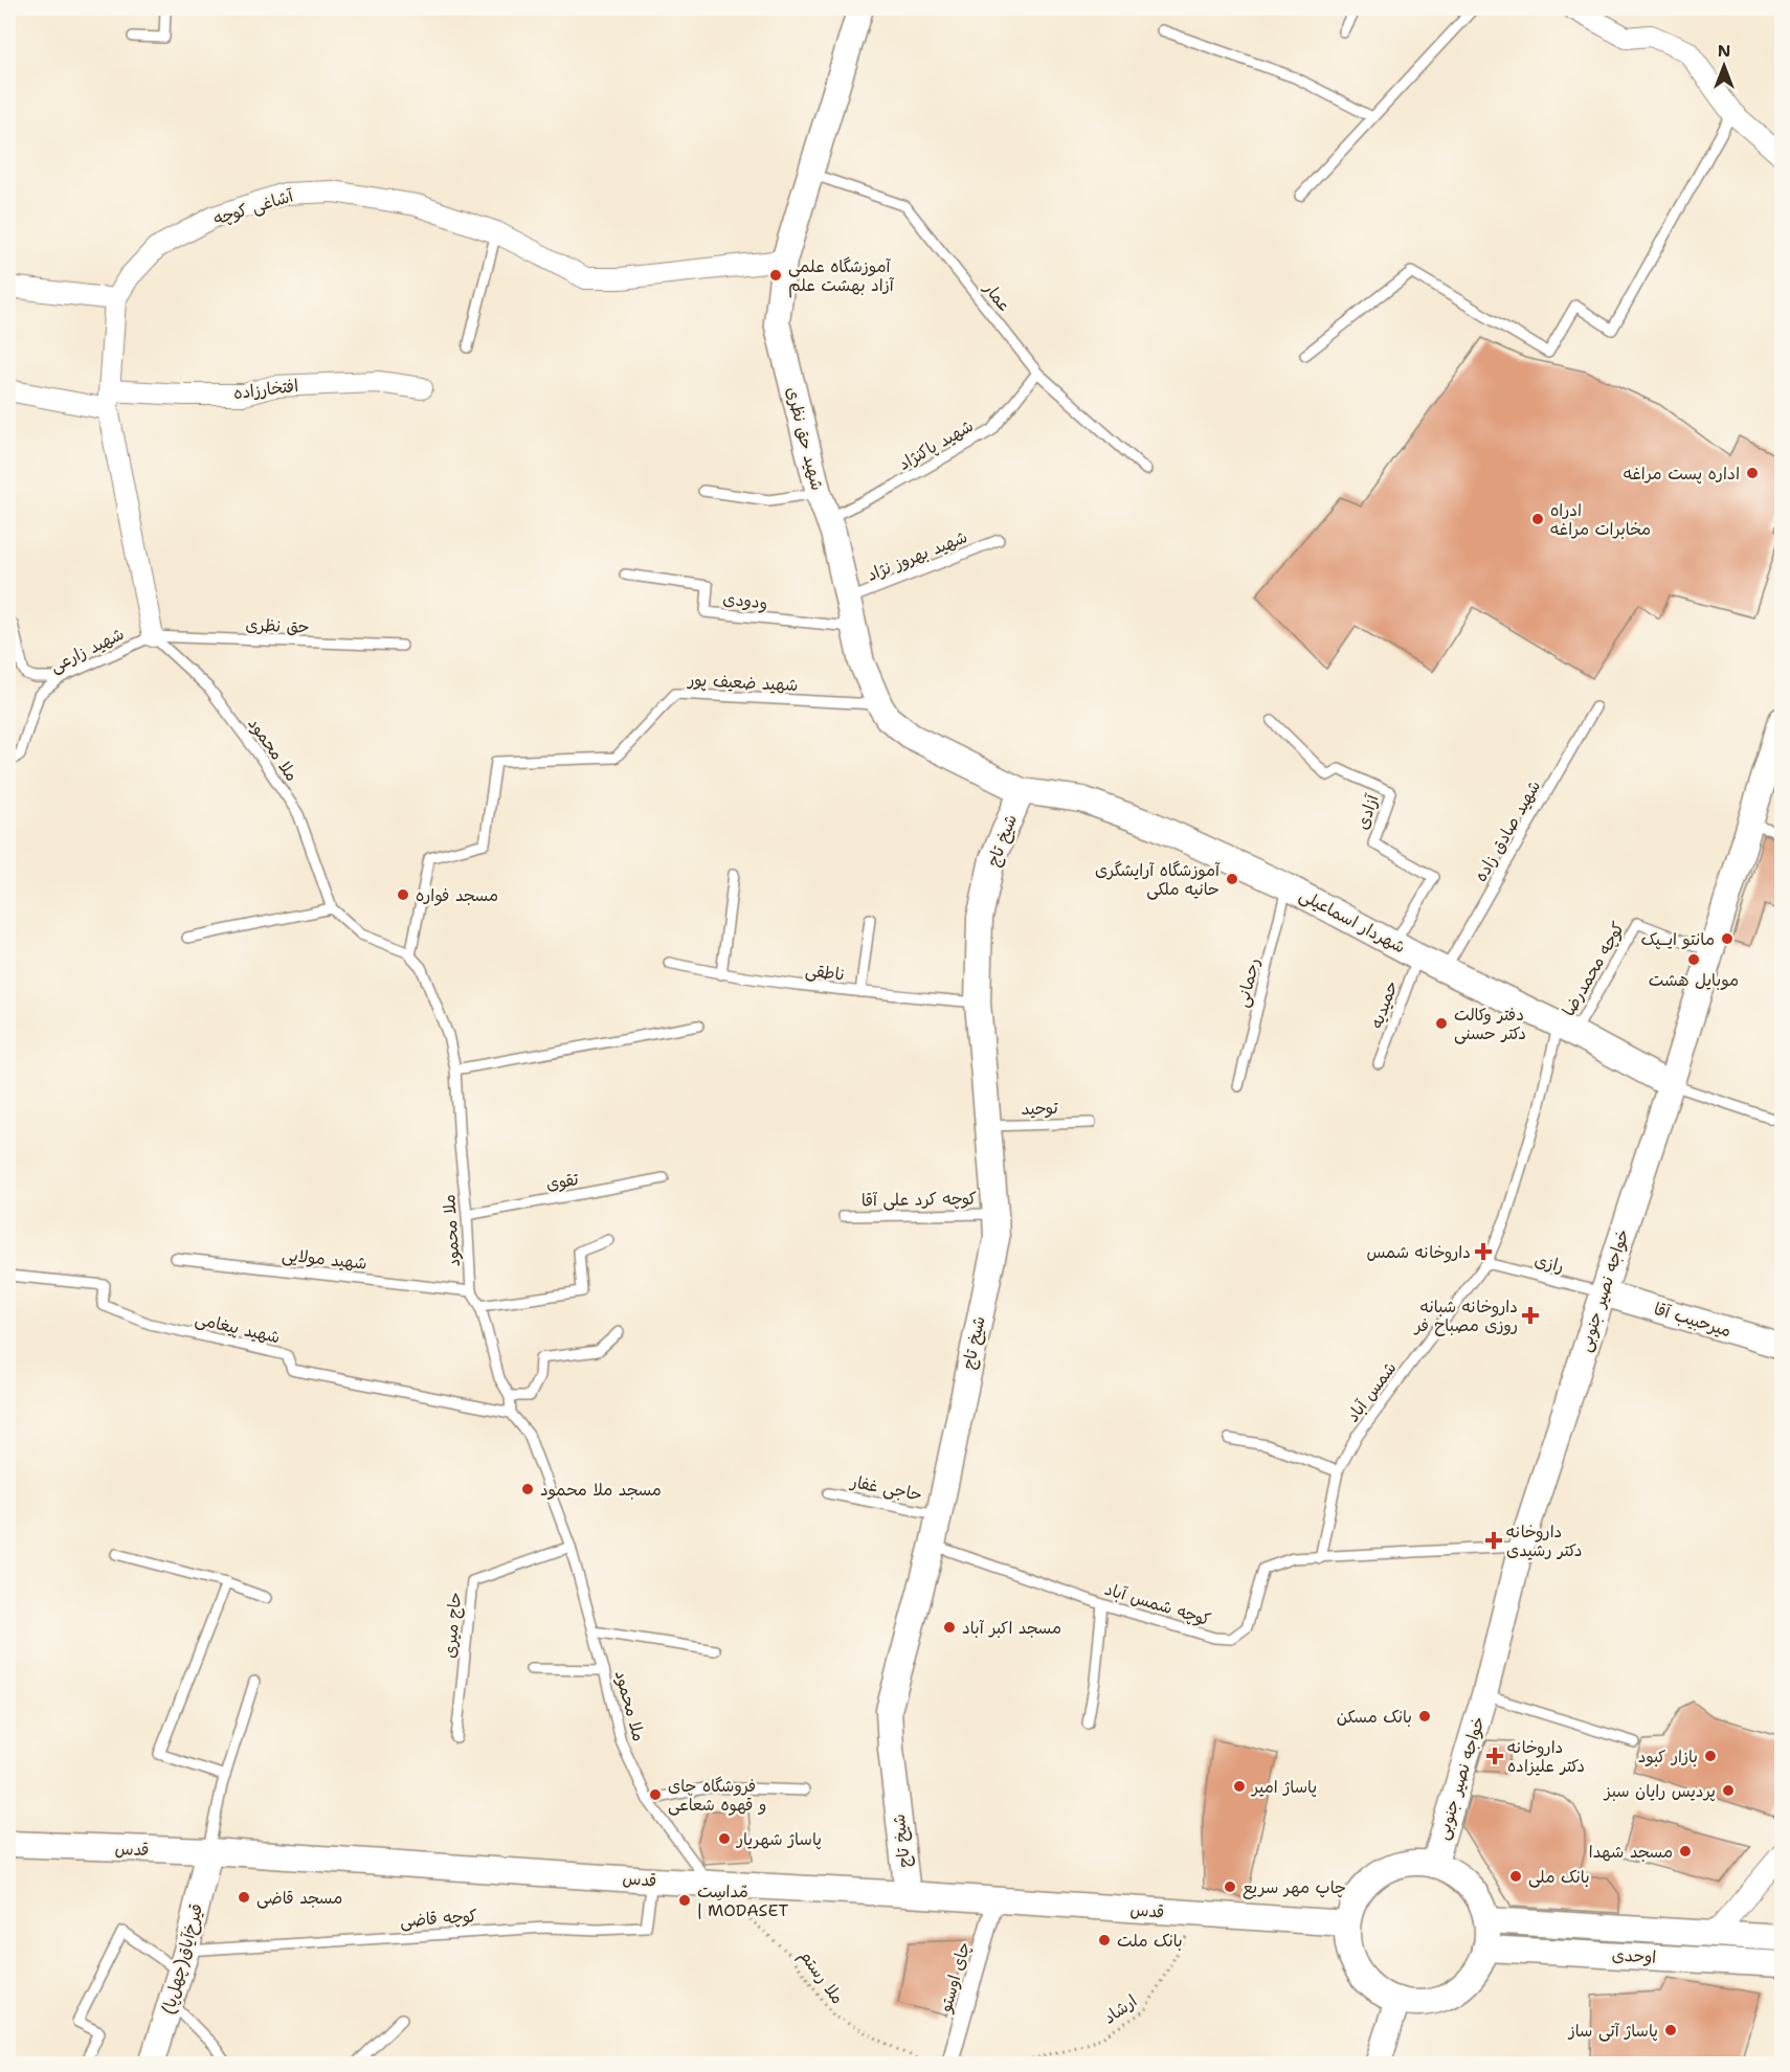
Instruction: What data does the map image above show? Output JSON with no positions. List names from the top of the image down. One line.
{"streets":{"street":["آشاغی کوچه","افتخارزاده","شهید حق نظری","شیخ تاج","شهردار اسماعیلی","خواجه نصیر جنوبی","میرحبیب آقا","قدس","اوحدی","قیرخ‌آیاق(چهل‌پا)","چای اوستو"],"lane":["عمار","شهید پاکنژاد","شهید بهروز نژاد","ودودی","حق نظری","شهید زارعی","شهید ضعیف پور","ملا محمود","آزادی","شهید صادق زاده","کوچه محمدرضا","ناطقی","رحمانی","حمیدیه","توحید","تقوی","کوچه کرد علی آقا","شهید مولایی","رازی","شهید پیغامی","شمس آباد","حاجی غفار","کوچه شمس آباد","حاج میری","کوچه قاضی"],"path":["ملا رستم","ارشاد"]},"crossings":[["آشاغی کوچه","شهید حق نظری"],["عمار","شهید حق نظری"],["عمار","شهید پاکنژاد"],["شهید حق نظری","شهید پاکنژاد"],["شهید حق نظری","شهید بهروز نژاد"],["شهید حق نظری","ودودی"],["شهید حق نظری","شهید ضعیف پور"],["شهید حق نظری","شیخ تاج"],["شهید حق نظری","شهردار اسماعیلی"],["حق نظری","شهید زارعی"],["حق نظری","ملا محمود"],["شهید زارعی","ملا محمود"],["شهید ضعیف پور","ملا محمود"],["ملا محمود","تقوی"],["ملا محمود","شهید مولایی"],["ملا محمود","شهید پیغامی"],["ملا محمود","حاج میری"],["ملا محمود","قدس"],["ملا محمود","ملا رستم"],["آزادی","شهردار اسماعیلی"],["شهید صادق زاده","شهردار اسماعیلی"],["شیخ تاج","شهردار اسماعیلی"],["شیخ تاج","ناطقی"],["شیخ تاج","توحید"],["شیخ تاج","کوچه کرد علی آقا"],["شیخ تاج","حاجی غفار"],["شیخ تاج","کوچه شمس آباد"],["شیخ تاج","قدس"],["شهردار اسماعیلی","کوچه محمدرضا"],["شهردار اسماعیلی","رحمانی"],["شهردار اسماعیلی","حمیدیه"],["شهردار اسماعیلی","خواجه نصیر جنوبی"],["شهردار اسماعیلی","شمس آباد"],["کوچه محمدرضا","خواجه نصیر جنوبی"],["کوچه محمدرضا","شمس آباد"],["رازی","خواجه نصیر جنوبی"],["رازی","میرحبیب آقا"],["رازی","شمس آباد"],["خواجه نصیر جنوبی","میرحبیب آقا"],["خواجه نصیر جنوبی","کوچه شمس آباد"],["خواجه نصیر جنوبی","قدس"],["خواجه نصیر جنوبی","اوحدی"],["شمس آباد","کوچه شمس آباد"],["قدس","کوچه قاضی"],["قدس","اوحدی"],["قدس","قیرخ‌آیاق(چهل‌پا)"],["قدس","ملا رستم"],["قدس","چای اوستو"],["قدس","ارشاد"],["کوچه قاضی","قیرخ‌آیاق(چهل‌پا)"]],"places":{"other":["آموزشگاه علمی آزاد بهشت علم","اداره پست مراغه","ادراه مخابرات مراغه","آموزشگاه آرایشگری حانیه ملکی","مسجد فواره","مانتو ایــپک","موبایل هشت","دفتر وکالت دکتر حسنی","مسجد ملا محمود","مسجد اکبر آباد","بانک مسکن","بازار کبود","پاساژ امیر","پردیس رایان سبز","فروشگاه چای و قهوه شعاعی","پاساژ شهریار","مسجد شهدا","بانک ملی","چاپ مهر سریع","مسجد قاضی","مٌداسِت | MODASET","بانک ملت","پاساژ آتی ساز"],"health":["داروخانه شمس","داروخانه شبانه روزی مصباح فر","داروخانه دکتر رشیدی","داروخانه دکتر علیزاده"]},"north":"top"}
